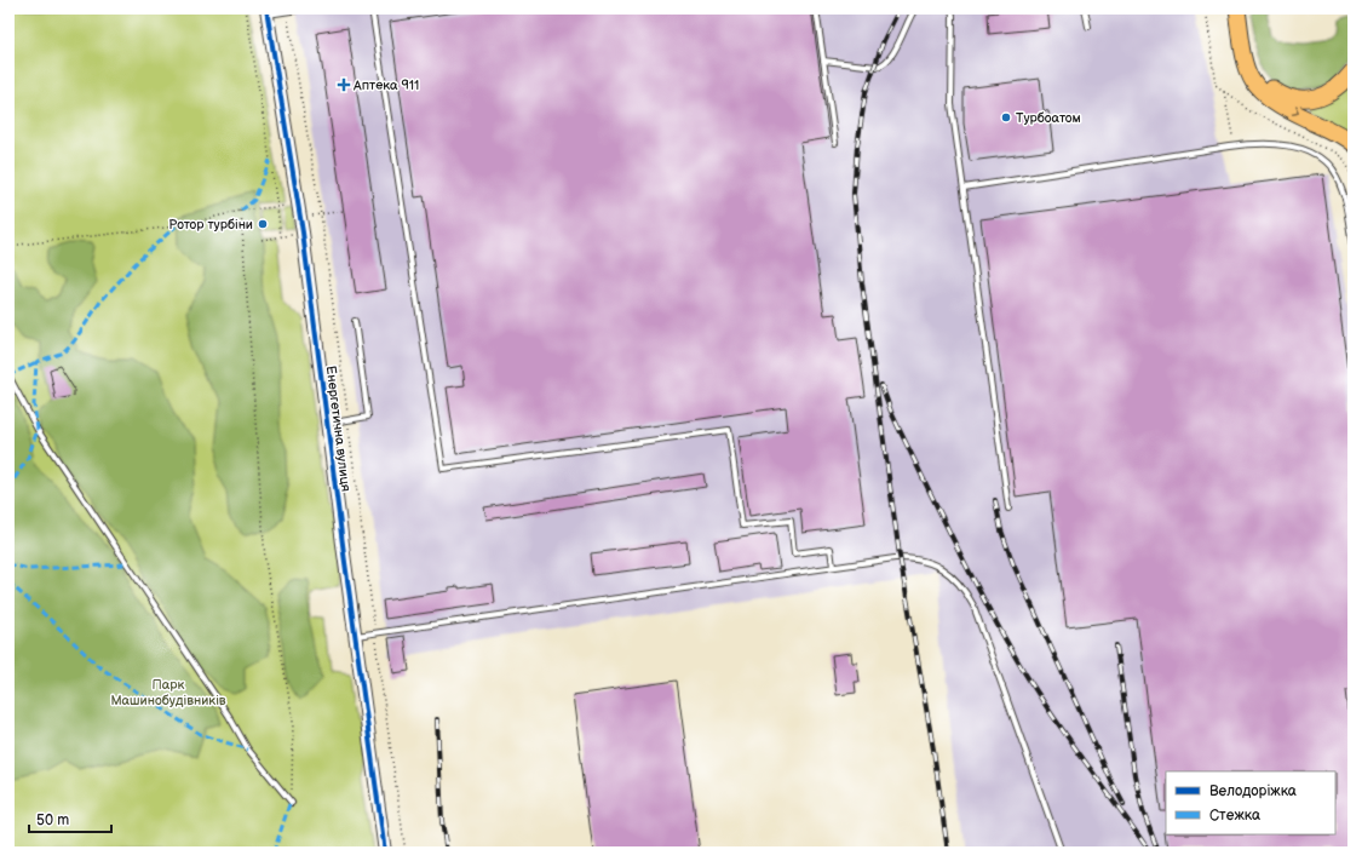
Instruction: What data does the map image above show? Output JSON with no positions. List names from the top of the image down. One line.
{"streets":{"street":["Енергетична вулиця"]},"parks":["Парк Машинобудівників"],"places":{"health":["Аптека 911"],"other":["Турбоатом","Ротор турбіни"]},"legend":["Велодоріжка","Стежка"],"scale_bar":"50 m"}
